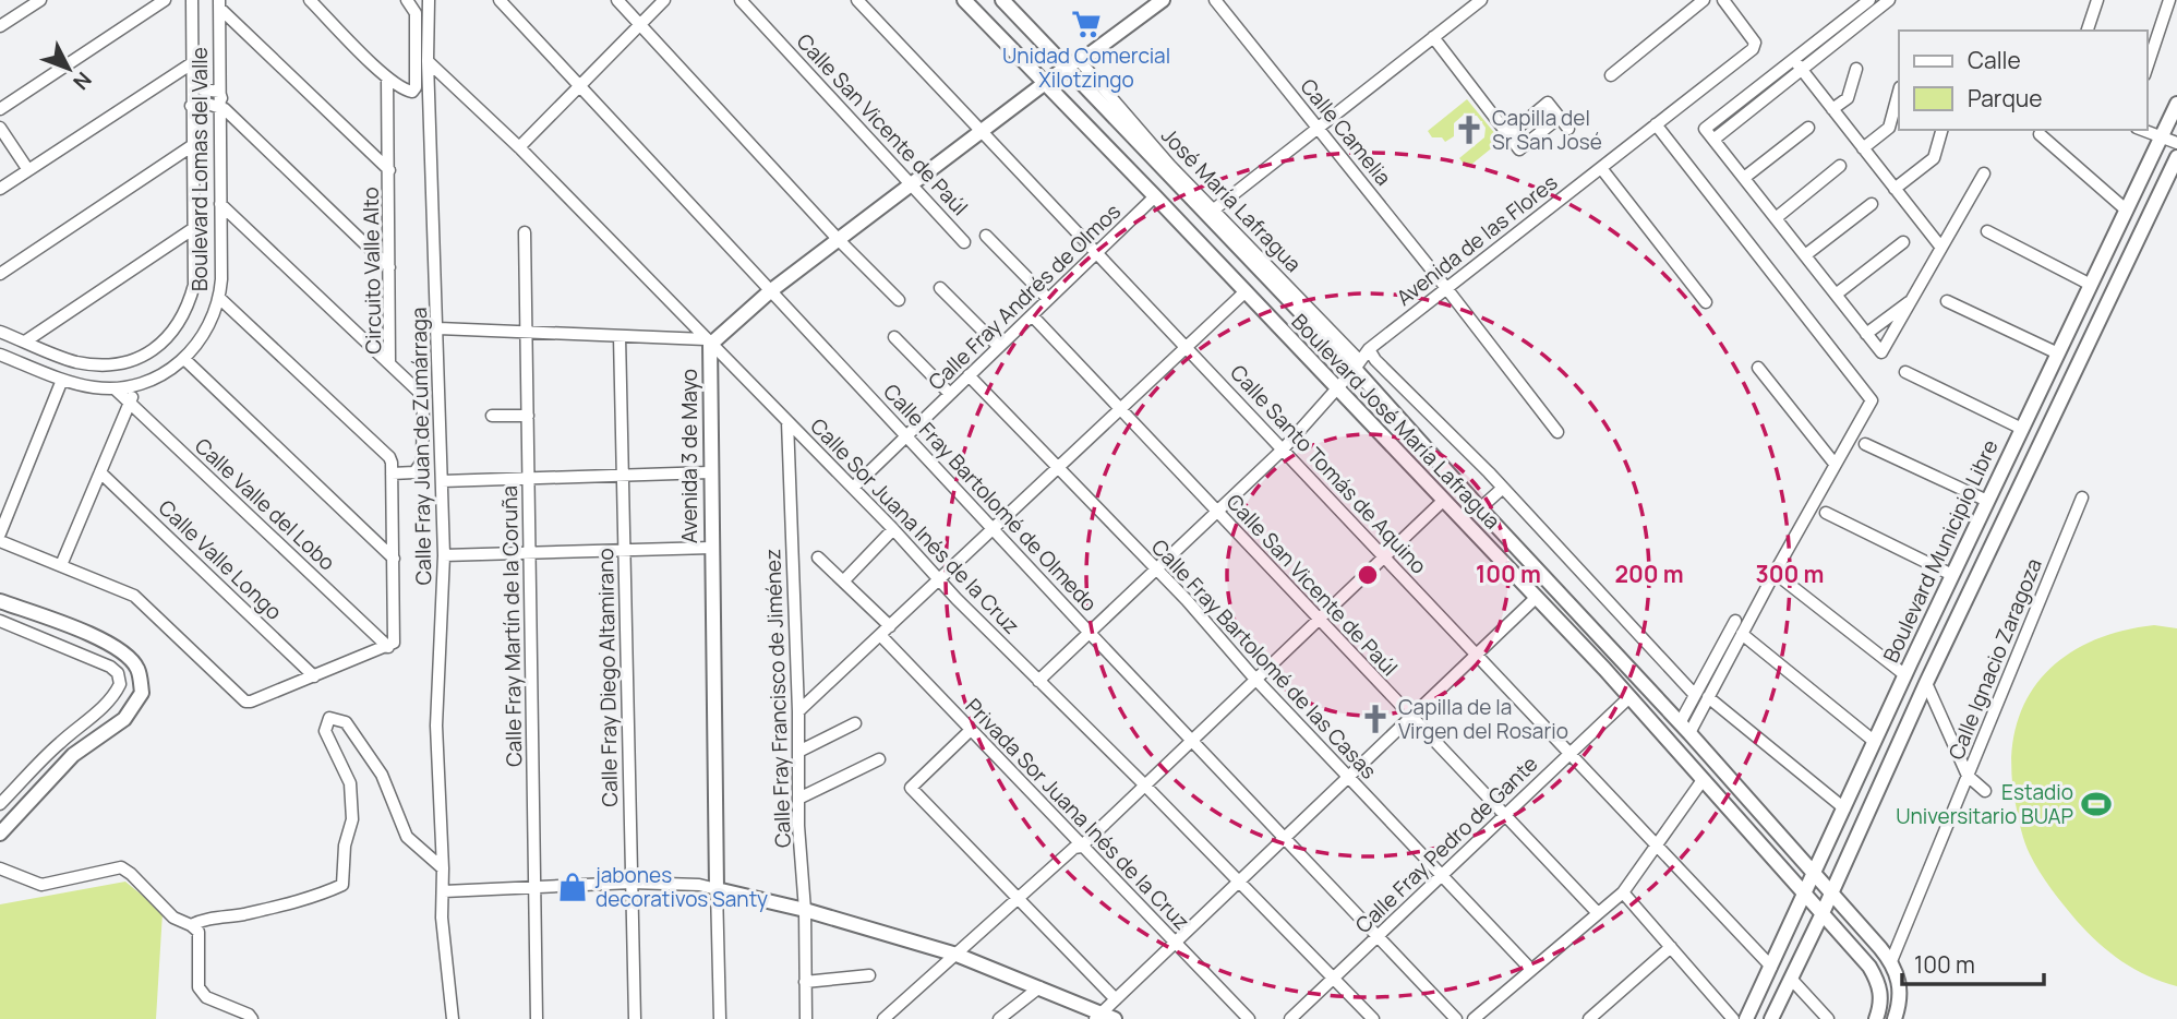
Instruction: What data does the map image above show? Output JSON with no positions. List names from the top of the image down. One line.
{"streets":{"main road":["Boulevard José María Lafragua","Avenida 3 de Mayo","Boulevard Municipio Libre"],"street":["Calle San Vicente de Paúl","Calle Camelia","Boulevard Lomas del Valle","José María Lafragua","Avenida de las Flores","Circuito Valle Alto","Calle Fray Andrés de Olmos","Calle Fray Juan de Zumárraga","Calle Santo Tomás de Aquino","Calle Fray Bartolomé de Olmedo","Calle Valle del Lobo","Calle Sor Juana Inés de la Cruz","Calle Valle Longo","Calle Fray Martín de la Coruña","Calle Fray Bartolomé de las Casas","Calle Ignacio Zaragoza","Calle Fray Diego Altamirano","Calle Fray Francisco de Jiménez","Privada Sor Juana Inés de la Cruz","Calle Fray Pedro de Gante"]},"crossings":[["Calle San Vicente de Paúl","Avenida de las Flores"],["Calle San Vicente de Paúl","Calle Fray Andrés de Olmos"],["Calle San Vicente de Paúl","Avenida 3 de Mayo"],["Calle San Vicente de Paúl","Calle Fray Pedro de Gante"],["Calle Camelia","Avenida de las Flores"],["Boulevard Lomas del Valle","Calle Valle del Lobo"],["José María Lafragua","Avenida de las Flores"],["José María Lafragua","Boulevard José María Lafragua"],["José María Lafragua","Avenida 3 de Mayo"],["Avenida de las Flores","Boulevard José María Lafragua"],["Avenida de las Flores","Calle Santo Tomás de Aquino"],["Avenida de las Flores","Calle Fray Bartolomé de Olmedo"],["Avenida de las Flores","Calle Sor Juana Inés de la Cruz"],["Avenida de las Flores","Calle Fray Bartolomé de las Casas"],["Calle Fray Andrés de Olmos","Boulevard José María Lafragua"],["Calle Fray Andrés de Olmos","Calle Santo Tomás de Aquino"],["Calle Fray Andrés de Olmos","Calle Fray Bartolomé de Olmedo"],["Calle Fray Andrés de Olmos","Calle Sor Juana Inés de la Cruz"],["Calle Fray Andrés de Olmos","Calle Fray Bartolomé de las Casas"],["Boulevard José María Lafragua","Avenida 3 de Mayo"],["Boulevard José María Lafragua","Boulevard Municipio Libre"],["Boulevard José María Lafragua","Calle Ignacio Zaragoza"],["Boulevard José María Lafragua","Calle Fray Pedro de Gante"],["Calle Fray Juan de Zumárraga","Calle Sor Juana Inés de la Cruz"],["Avenida 3 de Mayo","Calle Santo Tomás de Aquino"],["Avenida 3 de Mayo","Calle Fray Bartolomé de Olmedo"],["Avenida 3 de Mayo","Calle Sor Juana Inés de la Cruz"],["Calle Santo Tomás de Aquino","Boulevard Municipio Libre"],["Calle Santo Tomás de Aquino","Calle Fray Pedro de Gante"],["Calle Fray Bartolomé de Olmedo","Calle Fray Pedro de Gante"],["Calle Sor Juana Inés de la Cruz","Calle Fray Francisco de Jiménez"],["Calle Sor Juana Inés de la Cruz","Calle Fray Pedro de Gante"],["Calle Fray Bartolomé de las Casas","Calle Fray Pedro de Gante"]],"places":{"supermarket":["Unidad Comercial Xilotzingo"],"church":["Capilla del Sr San José","Capilla de la Virgen del Rosario"],"sports":["Estadio Universitario BUAP"],"shop":["jabones decorativos Santy"]},"legend":["Calle","Parque"],"scale_bar":"100 m","north":"bottom right","rings":["100 m","200 m","300 m"]}
